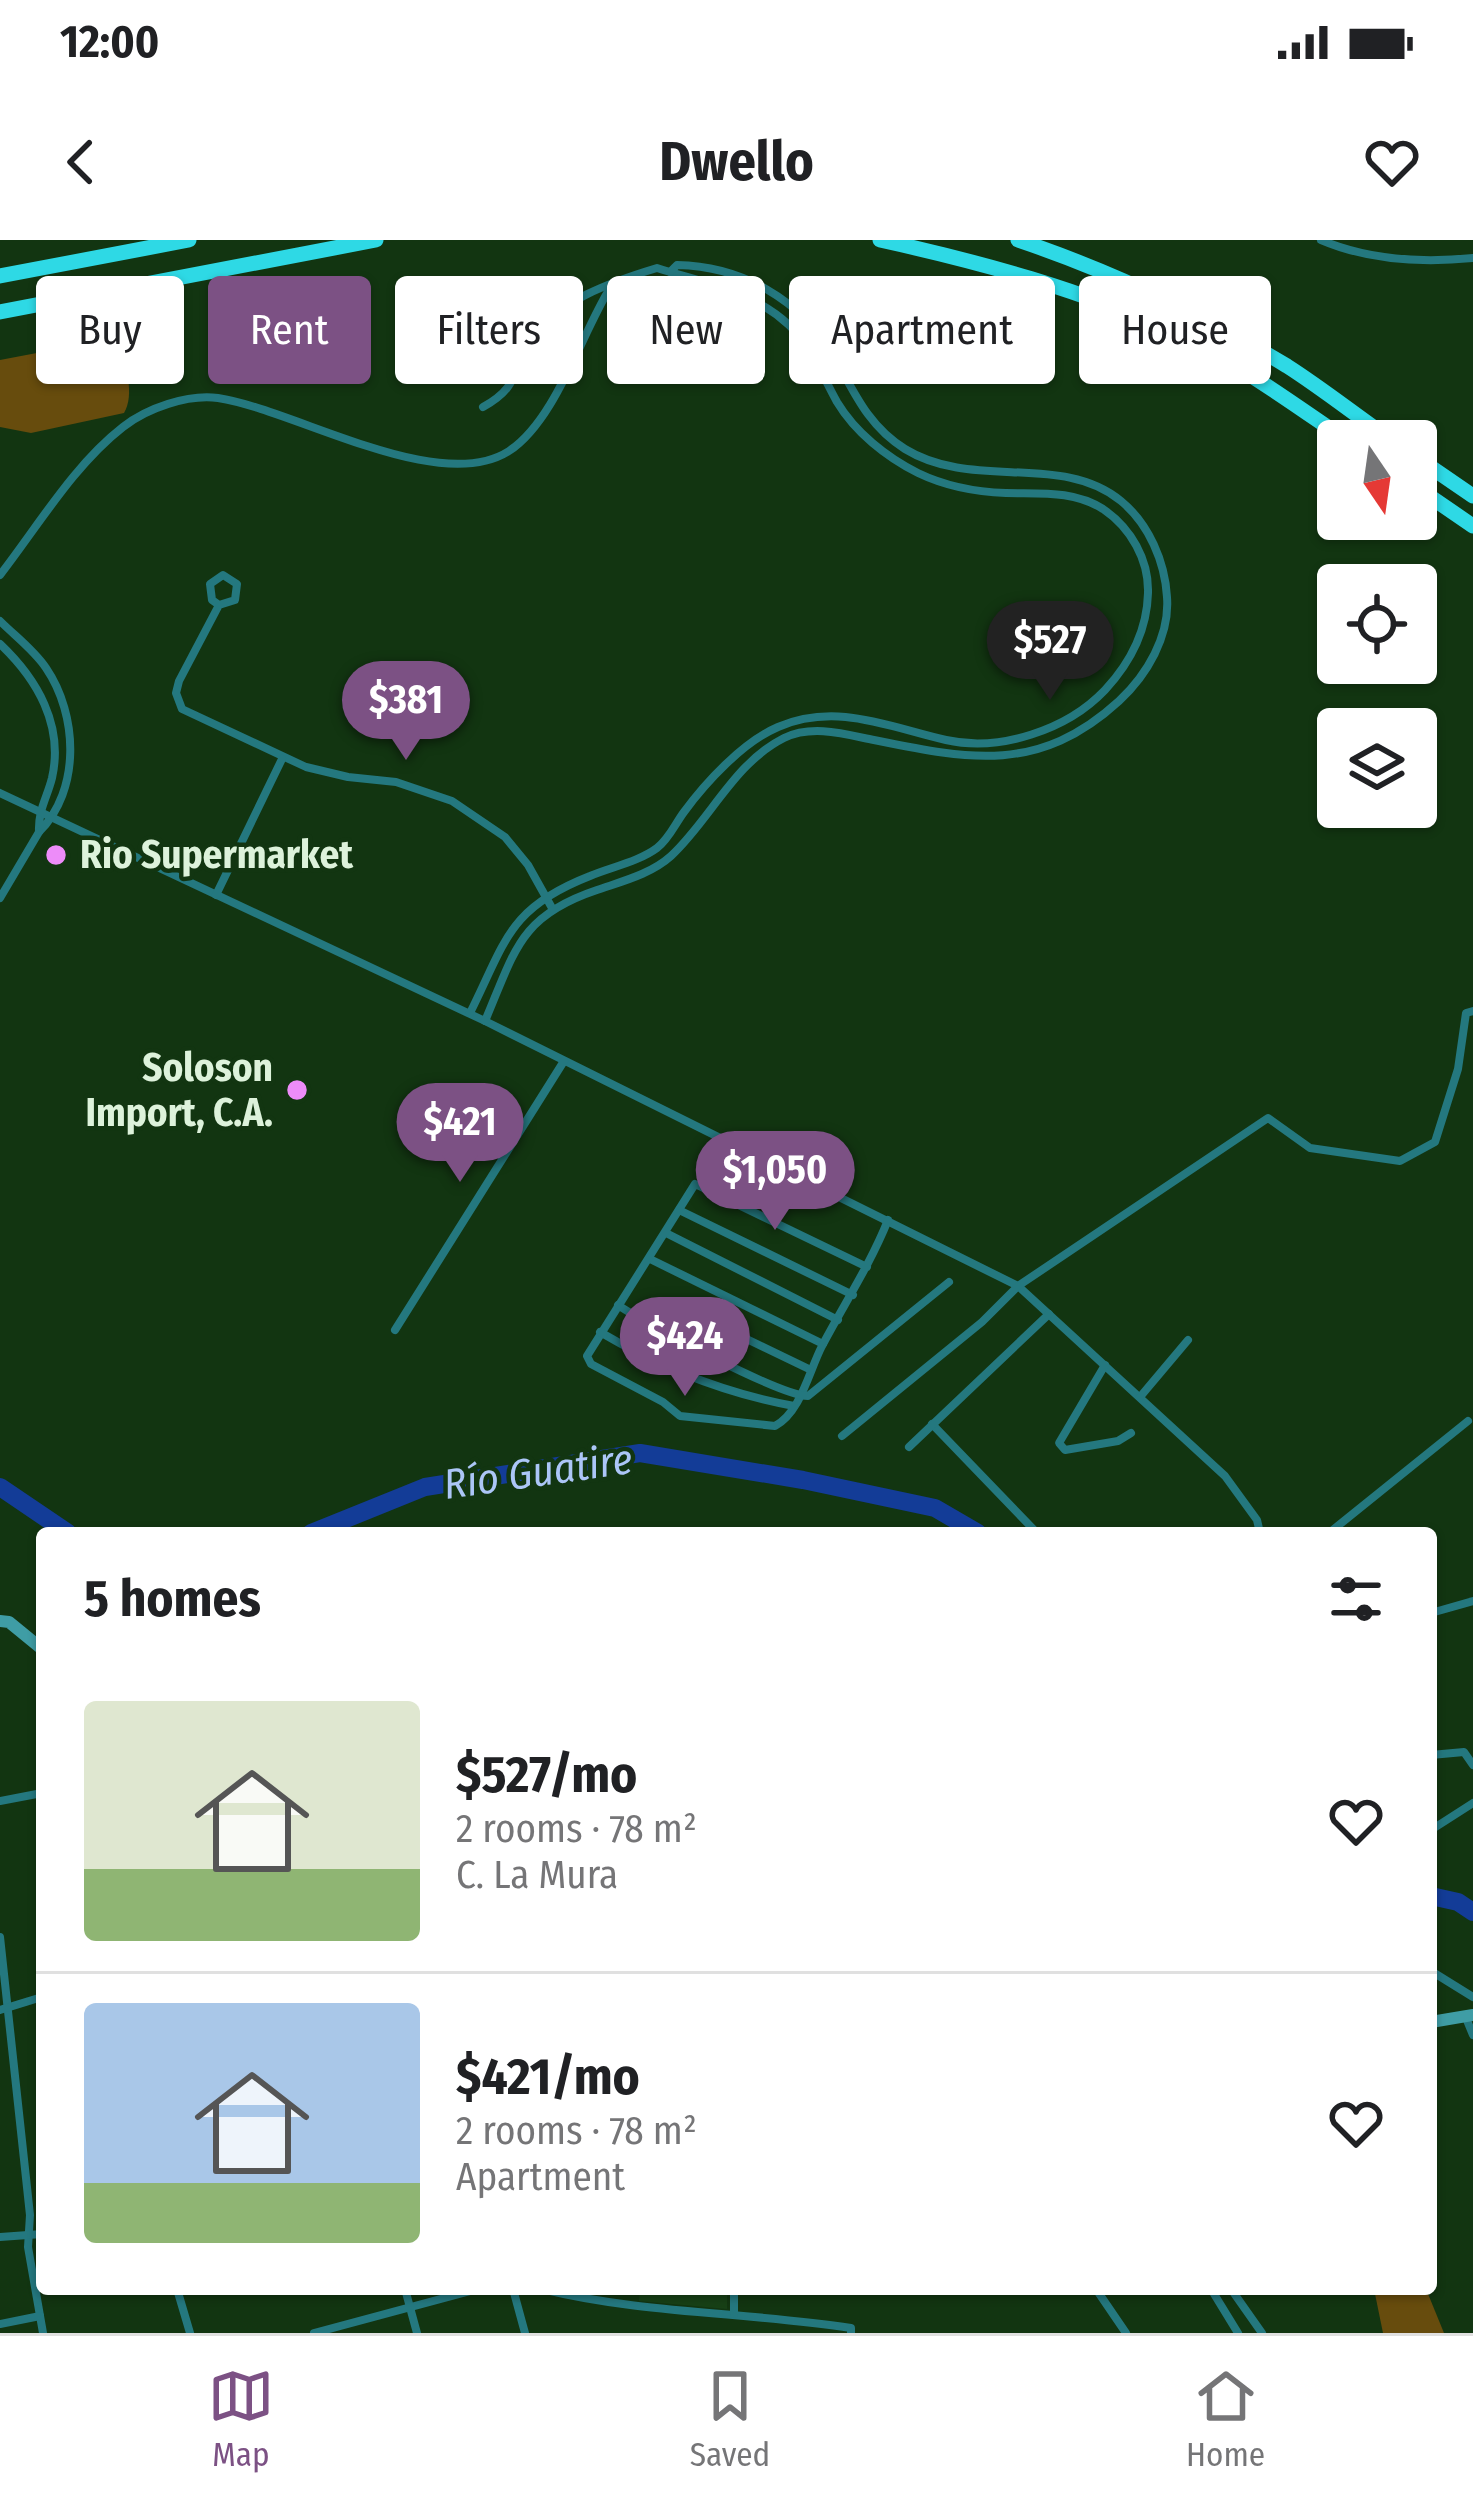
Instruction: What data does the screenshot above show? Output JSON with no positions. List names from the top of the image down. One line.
{"water":["Río Guatire"],"places":["Rio Supermarket","Soloson Import, C.A."],"north":"bottom","page":{"status":"12:00","header":"Dwello","chip":["Buy","Rent","Filters","New","Apartment","House"],"price":["$527","$381","$421","$1,050","$424"],"heading":"5 homes","list":[{"name":"$527/mo","note":"2 rooms · 78 m² · C. La Mura"},{"name":"$421/mo","note":"2 rooms · 78 m² · Apartment"}],"tabs":["Map","Saved","Home"]}}
